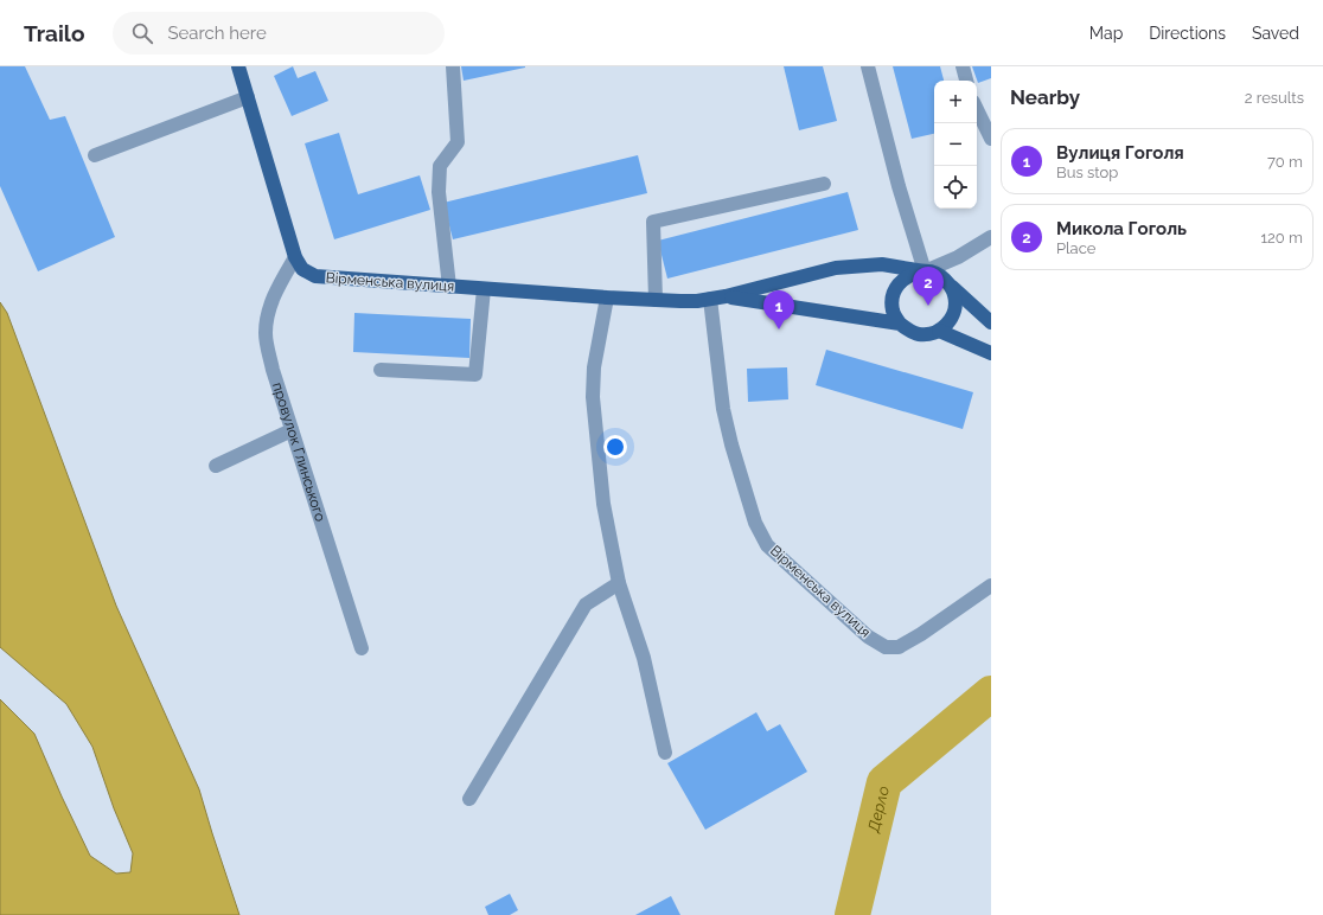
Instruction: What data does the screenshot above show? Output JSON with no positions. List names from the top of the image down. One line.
{"streets":{"main road":["Вірменська вулиця"],"street":["провулок Глинського"]},"crossings":[["Вірменська вулиця","провулок Глинського"]],"water":["Дерло"],"page":{"header":"Trailo","search":"Search here","nav":["Map","Directions","Saved"],"heading":["Nearby","2 results"],"map_buttons":["+","−"],"list":[{"mark":"1","name":"Вулиця Гоголя","note":"Bus stop","value":"70 m"},{"mark":"2","name":"Микола Гоголь","note":"Place","value":"120 m"}],"pins":["2","1"]}}
